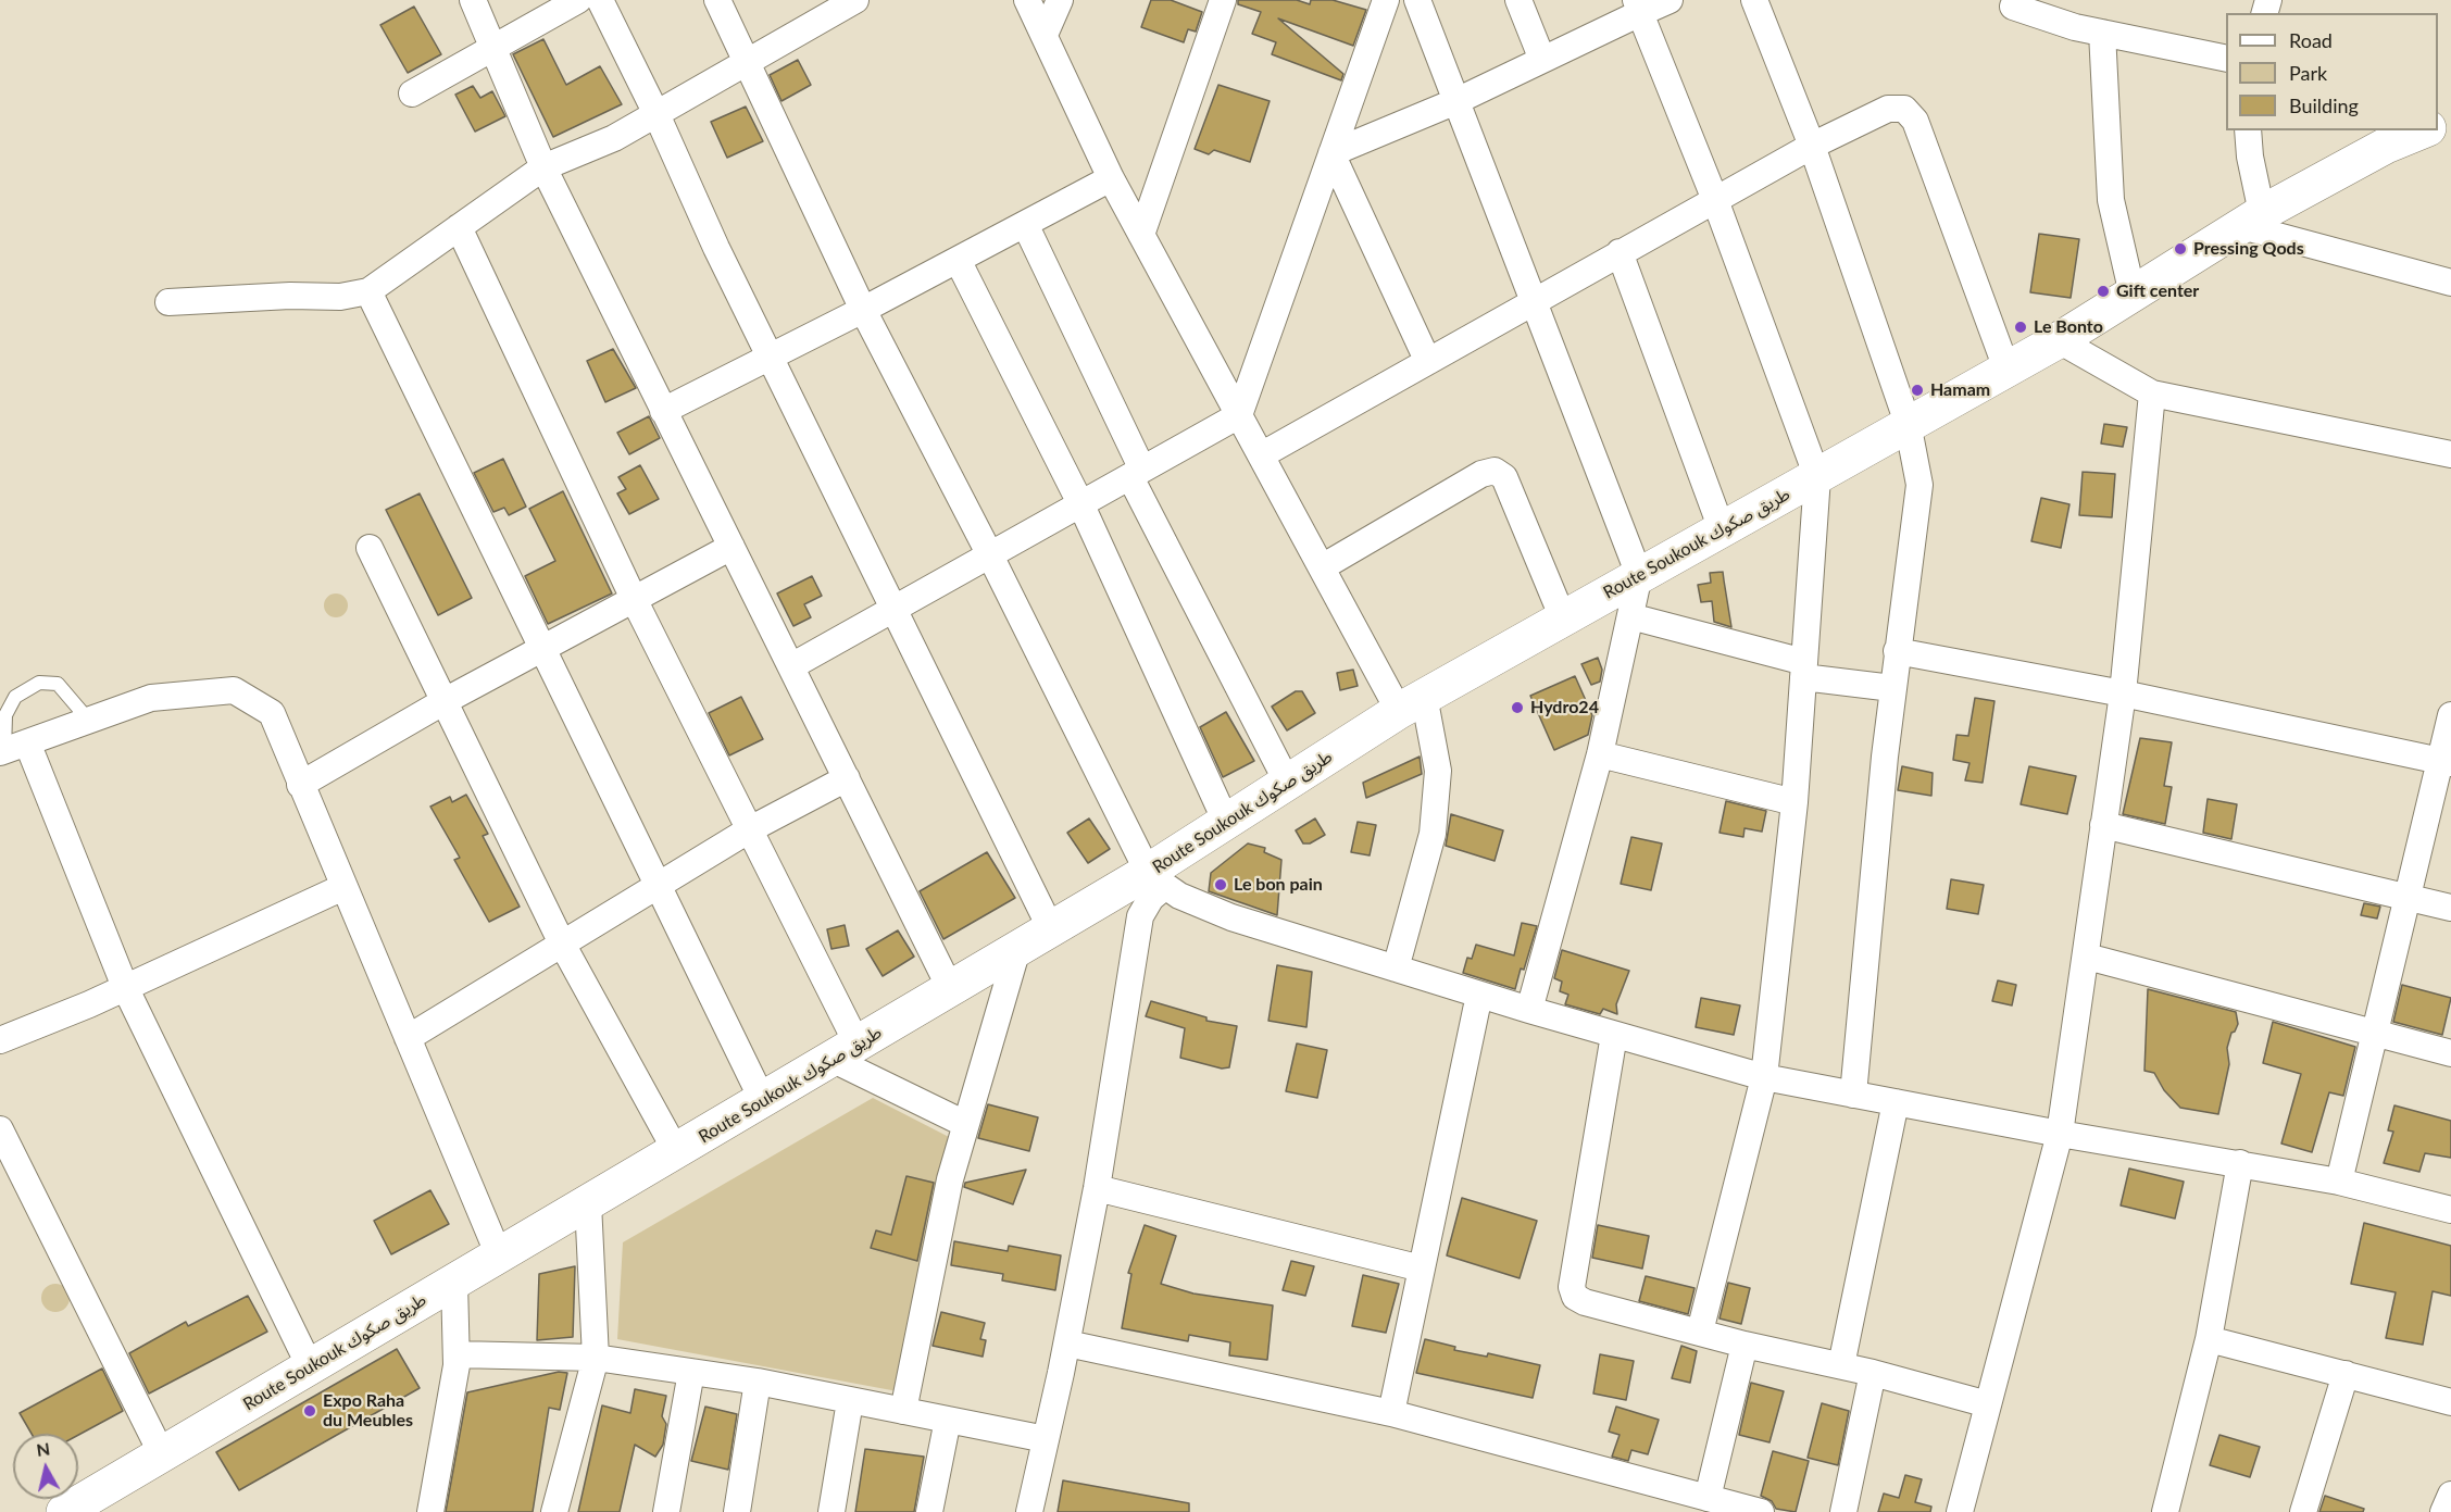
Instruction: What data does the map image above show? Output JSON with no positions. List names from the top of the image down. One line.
{"streets":{"street":["Route Soukouk طريق صكوك"]},"places":["Pressing Qods","Gift center","Le Bonto","Hamam","Hydro24","Le bon pain","Expo Raha du Meubles"],"legend":["Road","Park","Building"],"north":"top"}
